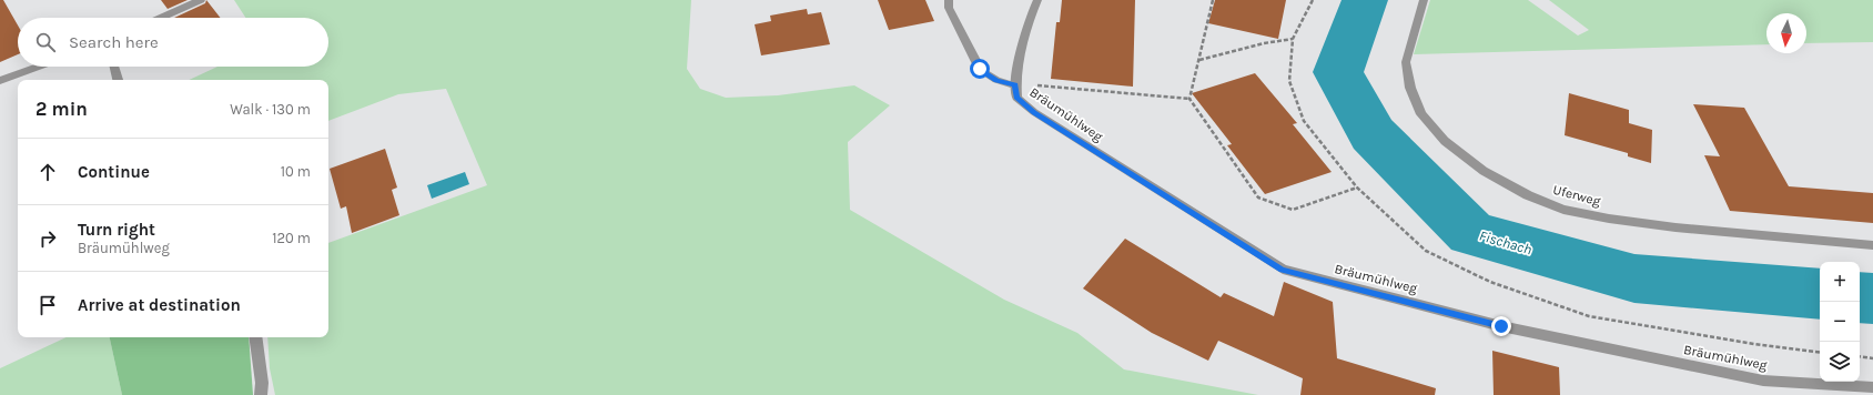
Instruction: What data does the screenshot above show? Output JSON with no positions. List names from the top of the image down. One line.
{"streets":{"street":["Bräumühlweg","Uferweg"]},"water":["Fischach"],"north":"bottom","page":{"search":"Search here","heading":["2 min","Walk · 130 m"],"list":[["Continue","10 m"],["Turn right","Bräumühlweg","120 m"],"Arrive at destination"],"map_buttons":["+","−"]}}
